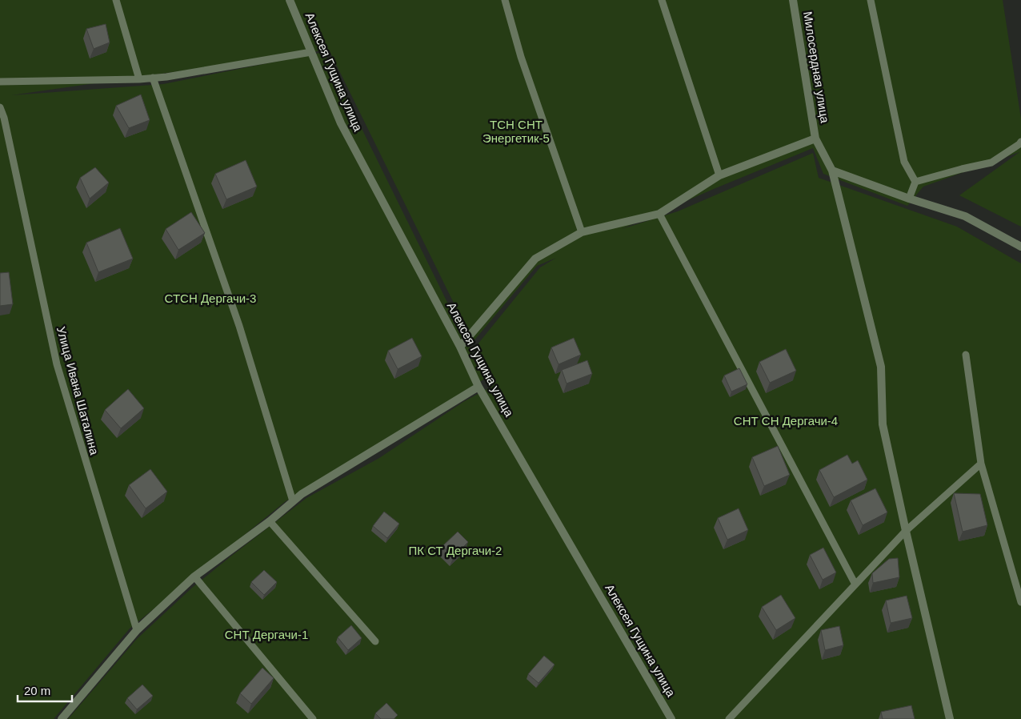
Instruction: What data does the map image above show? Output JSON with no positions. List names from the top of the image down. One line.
{"streets":{"street":["Милосердная улица","Алексея Гущина улица"],"lane":["Улица Ивана Шаталина"]},"parks":["ТСН СНТ Энергетик-5","СТСН Дергачи-3","СНТ СН Дергачи-4","ПК СТ Дергачи-2","СНТ Дергачи-1"],"scale_bar":"20 m"}
